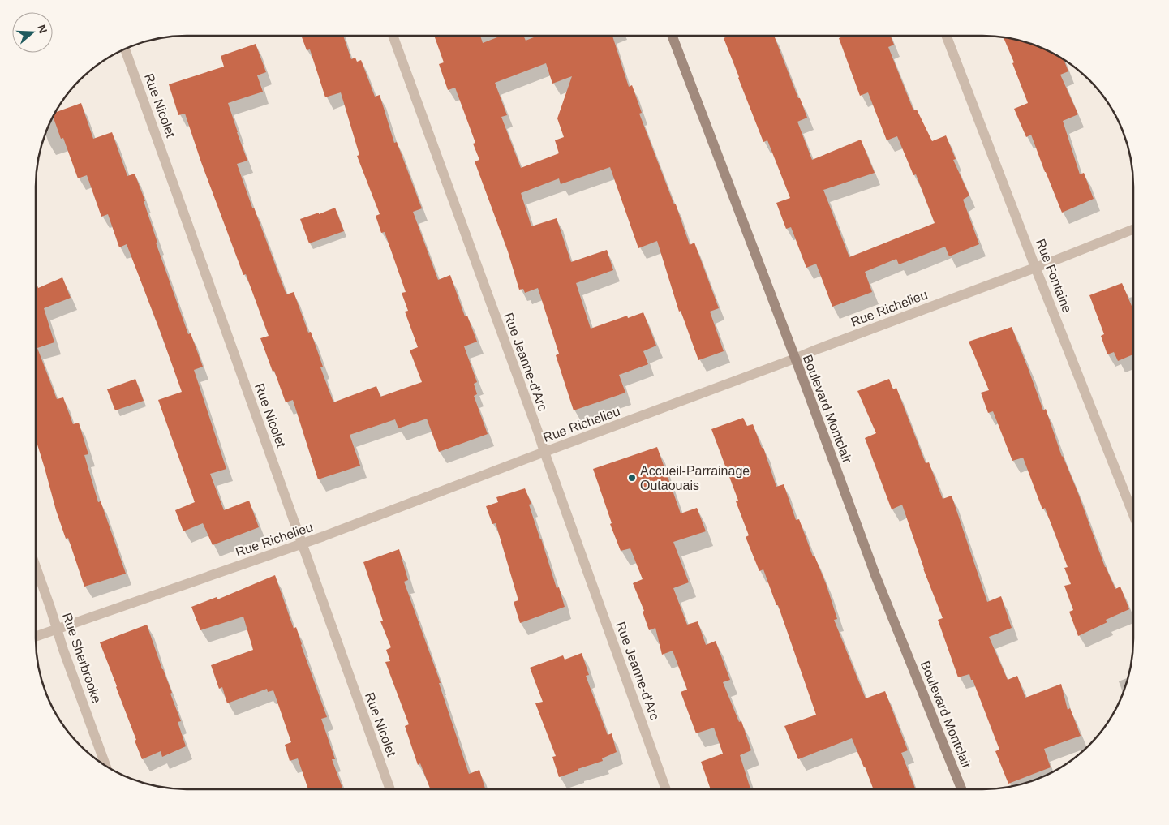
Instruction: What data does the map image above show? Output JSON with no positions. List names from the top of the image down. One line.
{"streets":{"street":["Rue Nicolet","Rue Fontaine","Rue Richelieu","Rue Jeanne-d'Arc","Boulevard Montclair","Rue Sherbrooke"]},"crossings":[["Rue Nicolet","Rue Richelieu"],["Rue Fontaine","Rue Richelieu"],["Rue Richelieu","Rue Jeanne-d'Arc"],["Rue Richelieu","Boulevard Montclair"],["Rue Richelieu","Rue Sherbrooke"]],"places":["Accueil-Parrainage Outaouais"],"north":"right"}
